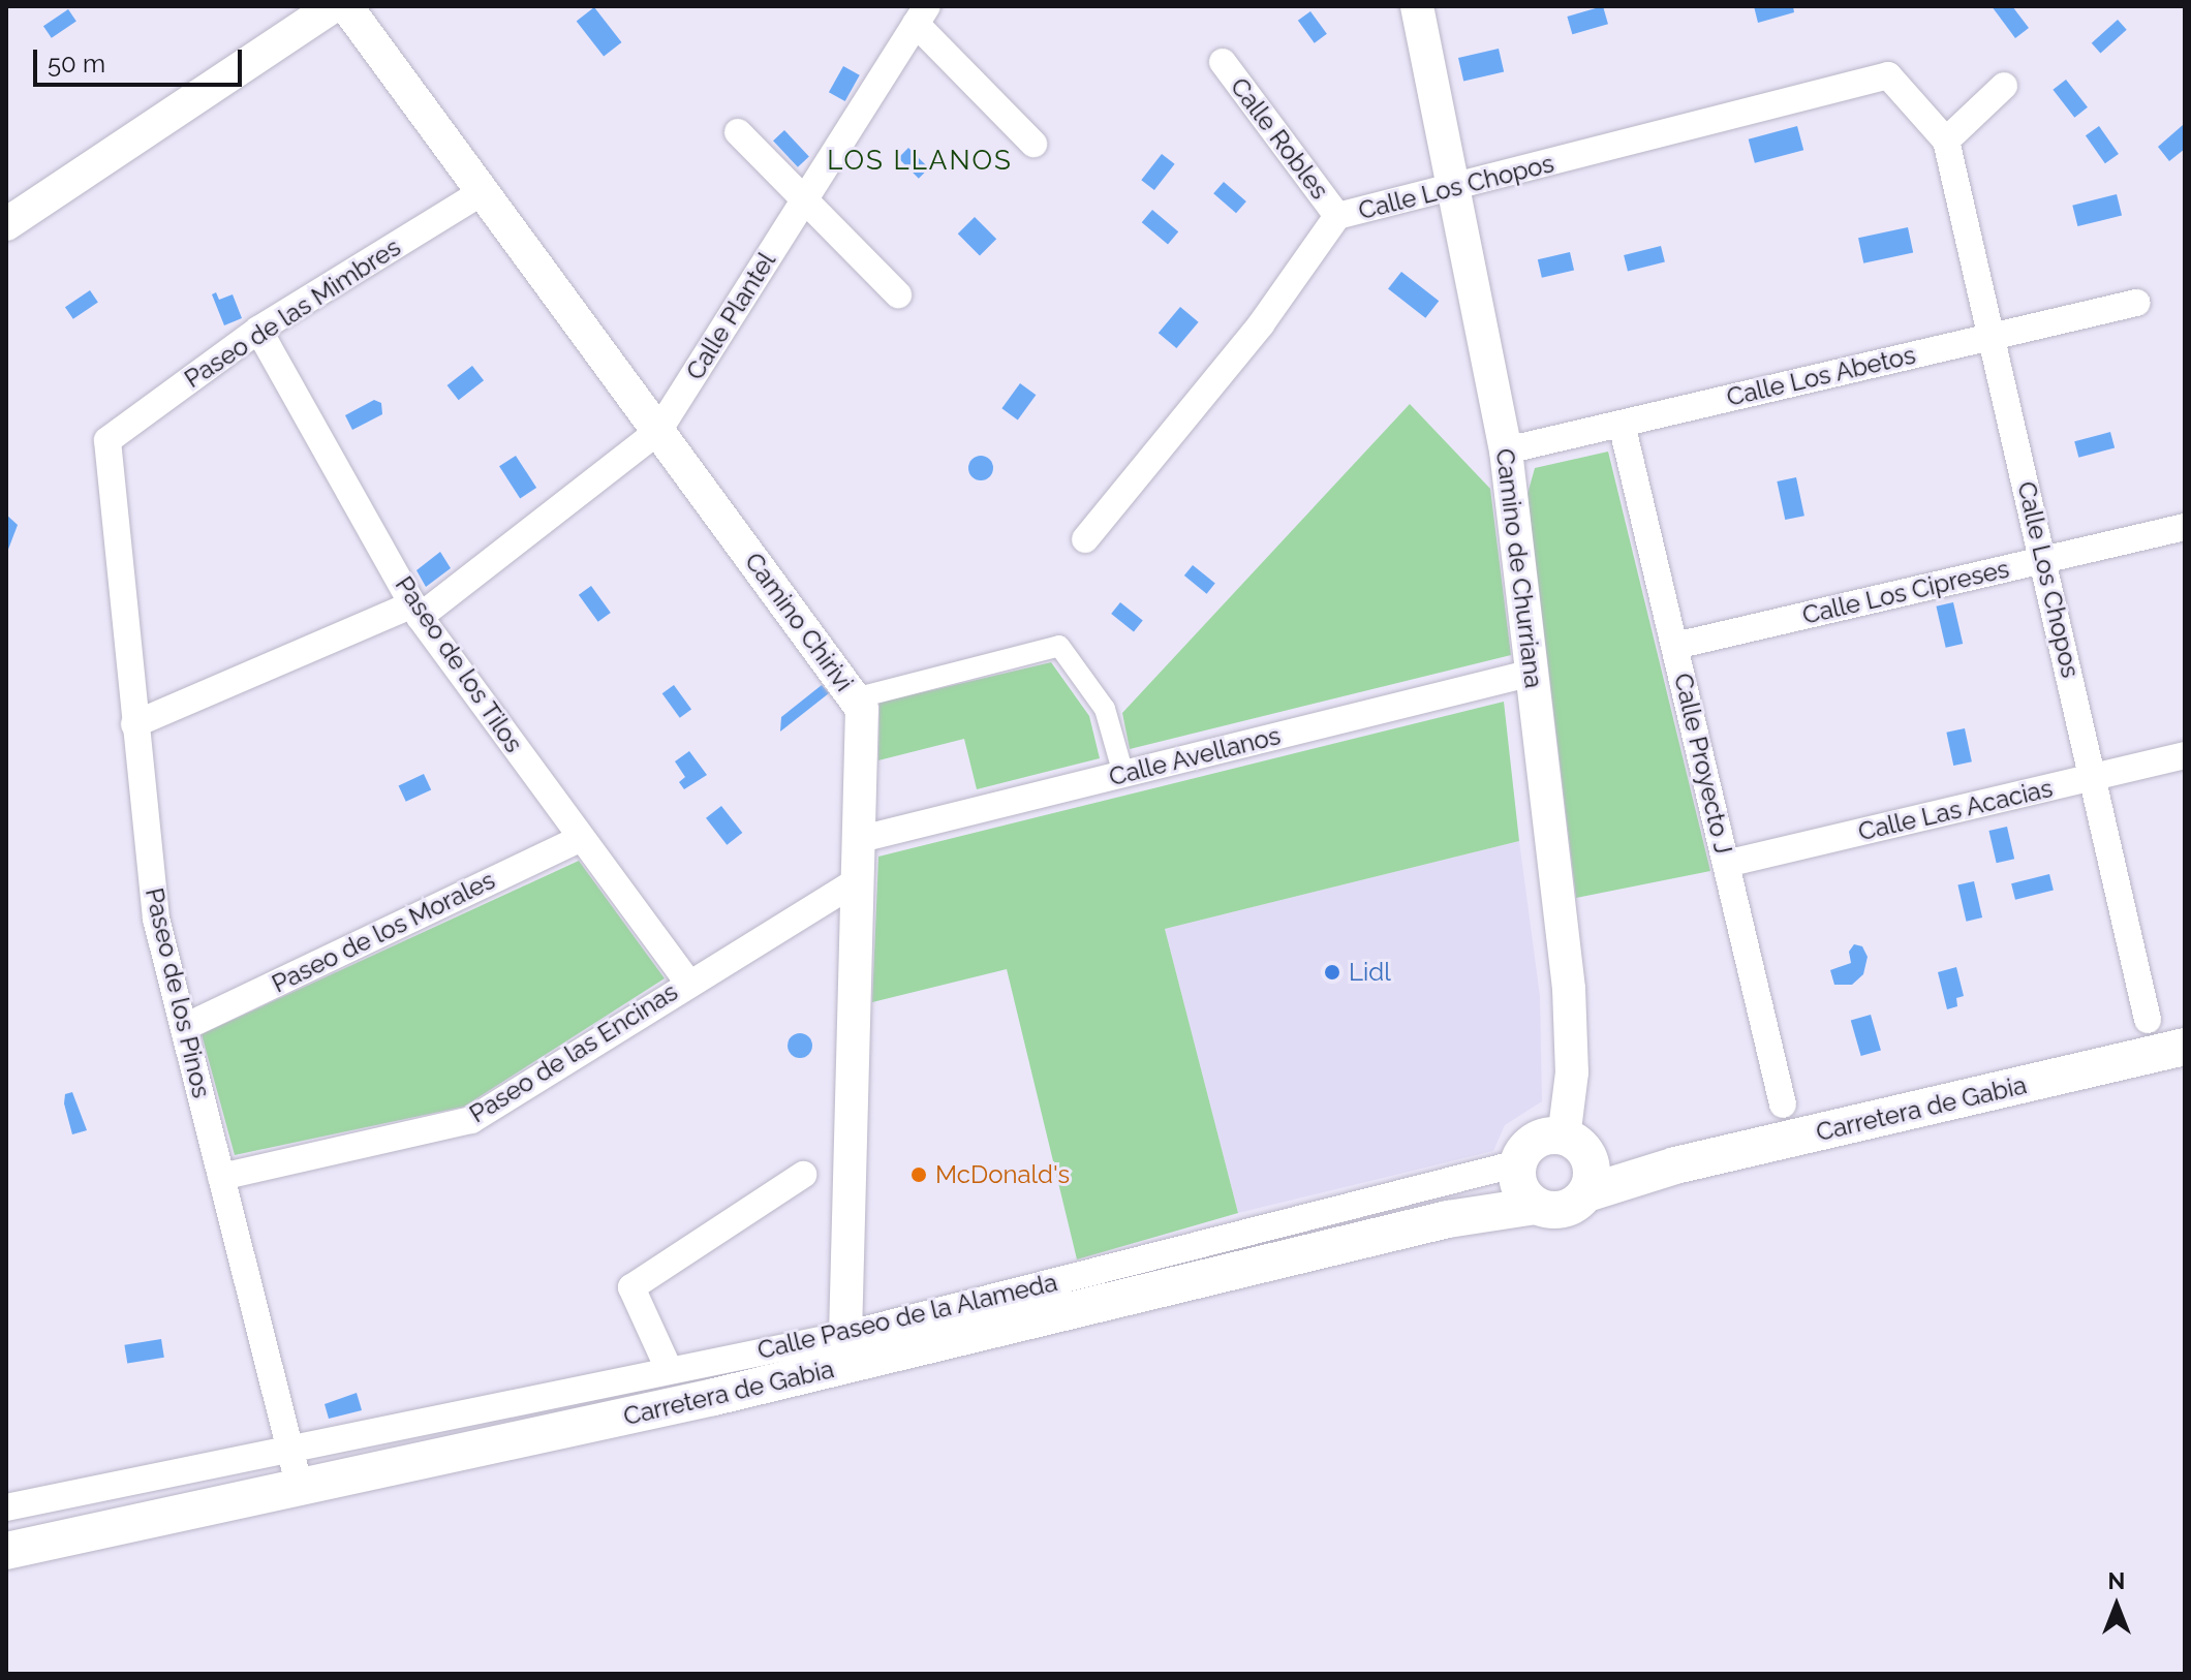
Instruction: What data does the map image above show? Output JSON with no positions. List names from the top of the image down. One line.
{"streets":{"main road":["Carretera de Gabia"],"street":["Calle Robles","Calle Los Chopos","Paseo de las Mimbres","Calle Plantel","Calle Los Abetos","Camino de Churriana","Calle Los Cipreses","Camino Chirivi","Paseo de los Tilos","Calle Avellanos","Calle Proyecto J","Calle Las Acacias","Paseo de los Morales","Paseo de los Pinos","Paseo de las Encinas","Calle Paseo de la Alameda"]},"crossings":[["Calle Robles","Calle Los Chopos"],["Calle Los Chopos","Calle Los Abetos"],["Calle Los Chopos","Camino de Churriana"],["Calle Los Chopos","Calle Los Cipreses"],["Calle Los Chopos","Calle Las Acacias"],["Paseo de las Mimbres","Camino Chirivi"],["Paseo de las Mimbres","Paseo de los Tilos"],["Paseo de las Mimbres","Paseo de los Pinos"],["Calle Plantel","Camino Chirivi"],["Calle Plantel","Paseo de los Tilos"],["Calle Plantel","Paseo de los Pinos"],["Calle Los Abetos","Camino de Churriana"],["Calle Los Abetos","Calle Proyecto J"],["Camino de Churriana","Calle Avellanos"],["Camino de Churriana","Carretera de Gabia"],["Camino de Churriana","Calle Paseo de la Alameda"],["Calle Los Cipreses","Calle Proyecto J"],["Camino Chirivi","Calle Avellanos"],["Camino Chirivi","Paseo de las Encinas"],["Camino Chirivi","Carretera de Gabia"],["Camino Chirivi","Calle Paseo de la Alameda"],["Paseo de los Tilos","Paseo de los Morales"],["Paseo de los Tilos","Paseo de las Encinas"],["Calle Proyecto J","Calle Las Acacias"],["Paseo de los Morales","Paseo de los Pinos"],["Paseo de los Pinos","Paseo de las Encinas"],["Paseo de los Pinos","Carretera de Gabia"],["Paseo de los Pinos","Calle Paseo de la Alameda"],["Carretera de Gabia","Calle Paseo de la Alameda"]],"districts":["LOS LLANOS"],"places":["Lidl","McDonald's"],"scale_bar":"50 m","north":"top"}
